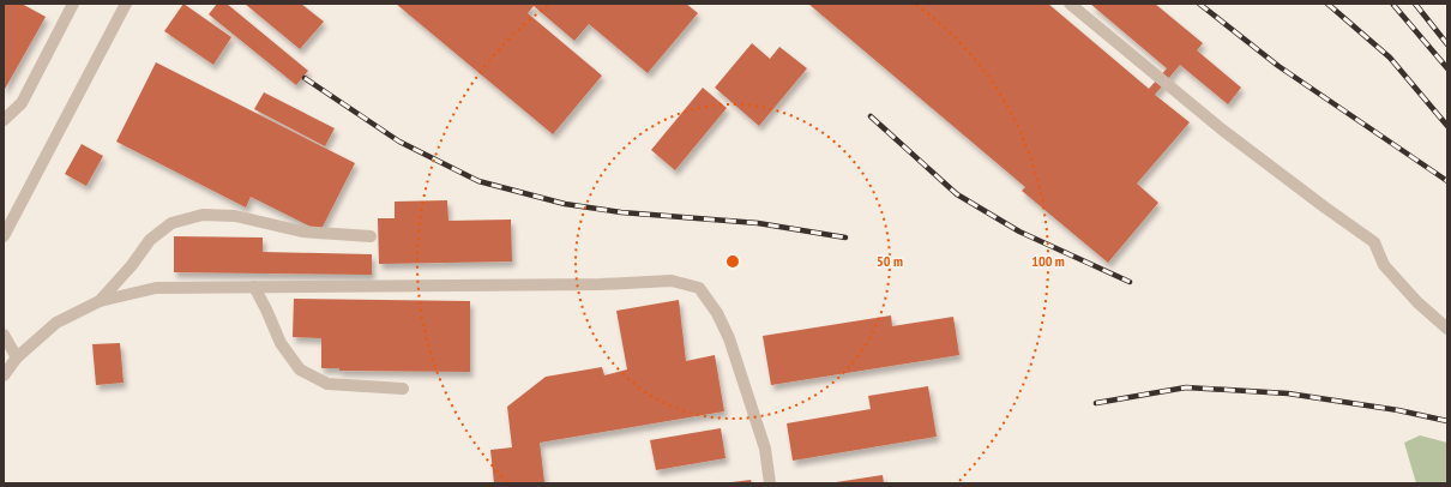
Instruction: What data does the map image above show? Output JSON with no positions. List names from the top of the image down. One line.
{"rings":["50 m","100 m"]}
